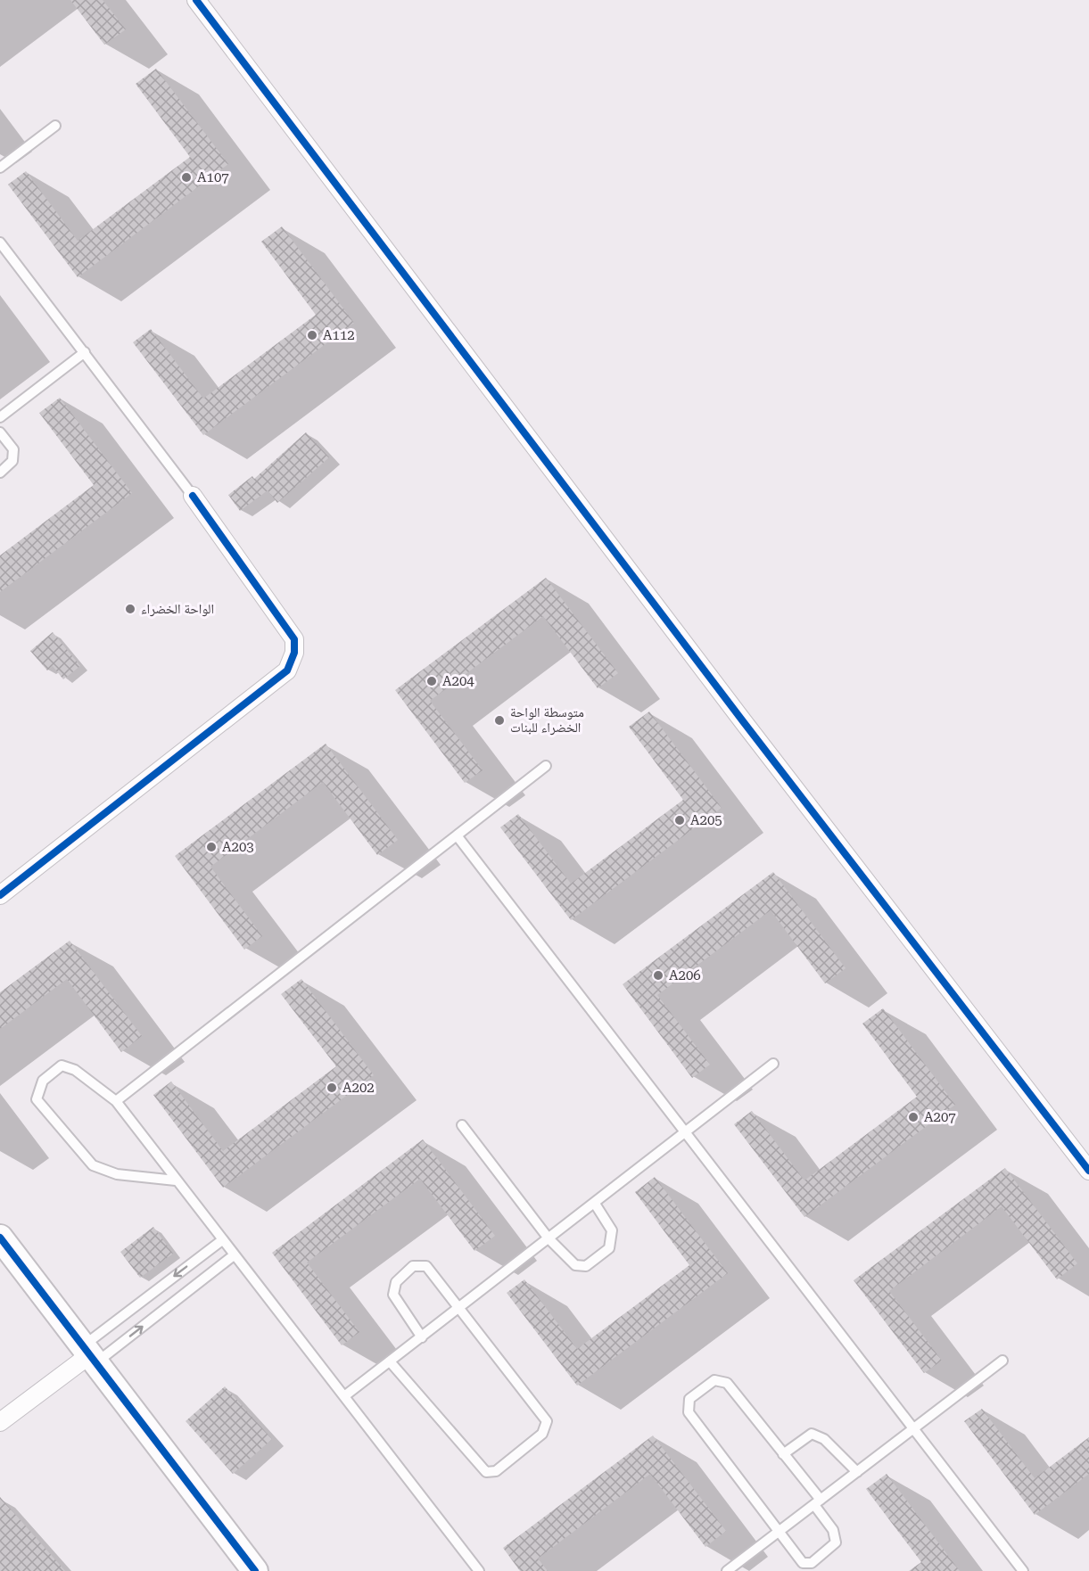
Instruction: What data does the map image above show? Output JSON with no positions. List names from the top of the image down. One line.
{"places":["A107","A112","الواحة الخضراء","A204","متوسطة الواحة الخضراء للبنات","A205","A203","A206","A202","A207"]}
